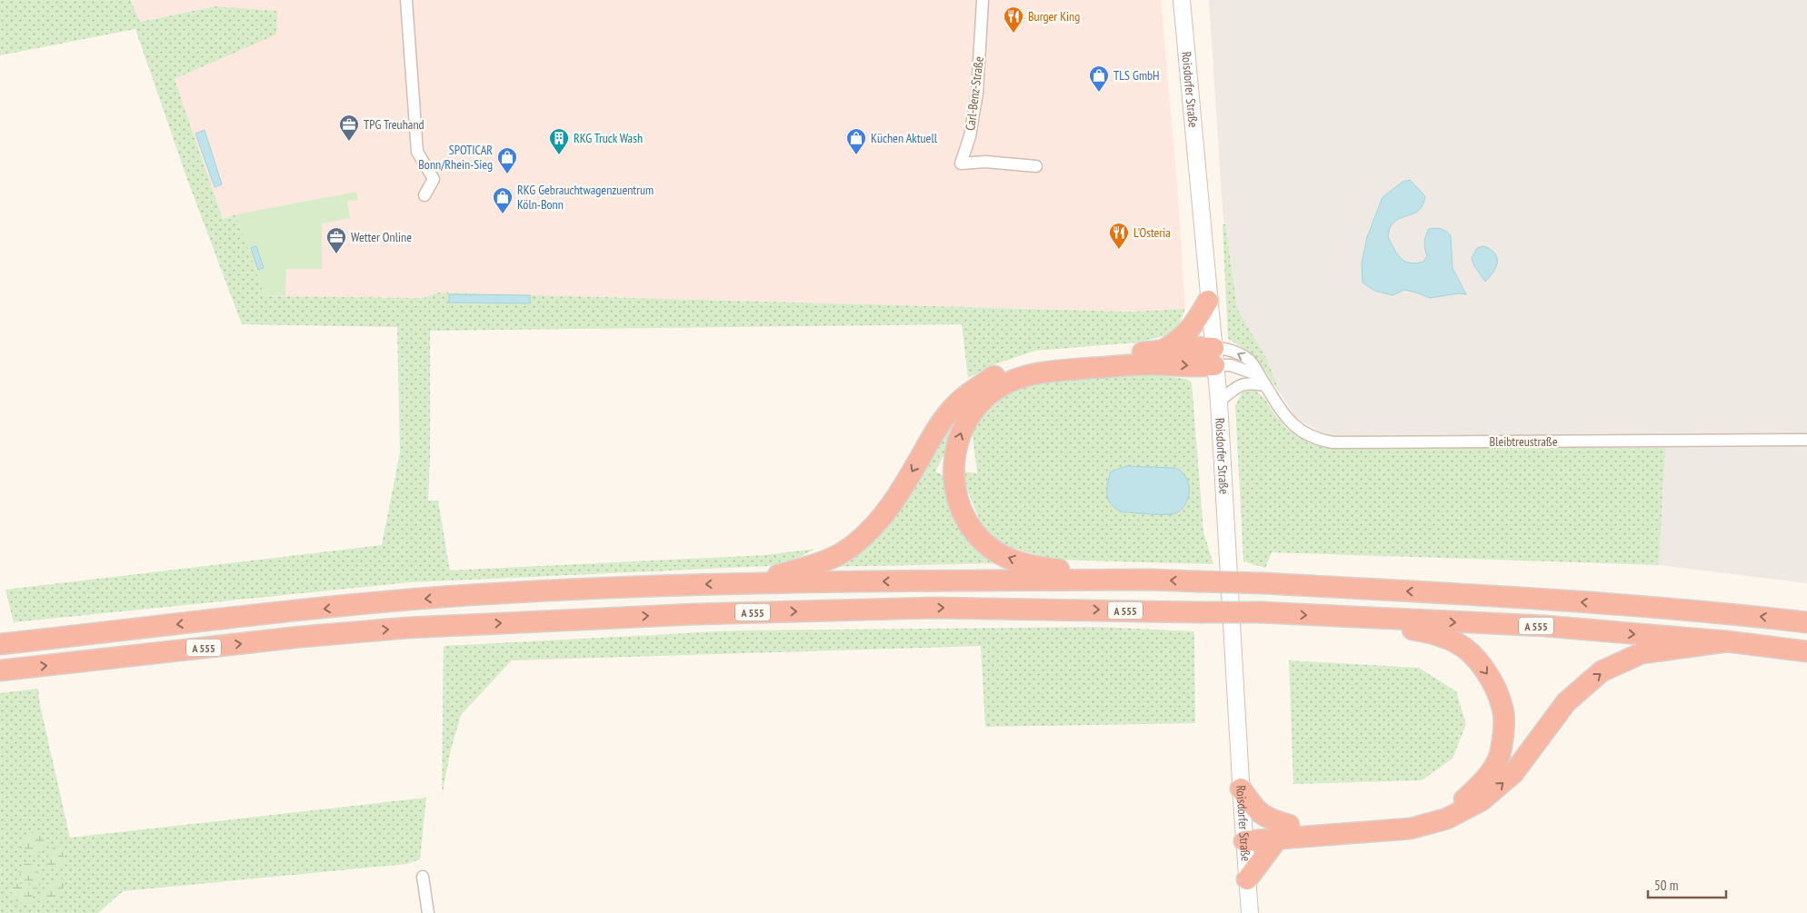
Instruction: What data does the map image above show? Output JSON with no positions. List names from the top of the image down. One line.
{"streets":{"highway":["A 555"],"main road":["Roisdorfer Straße"],"street":["Carl-Benz-Straße","Bleibtreustraße"]},"crossings":[["Roisdorfer Straße","Bleibtreustraße"]],"places":{"restaurant":["Burger King","L'Osteria"],"shop":["TLS GmbH","Küchen Aktuell","SPOTICAR Bonn/Rhein-Sieg","RKG Gebrauchtwagenzuentrum Köln-Bonn"],"office":["TPG Treuhand","Wetter Online"],"building":["RKG Truck Wash"]},"scale_bar":"50 m"}
